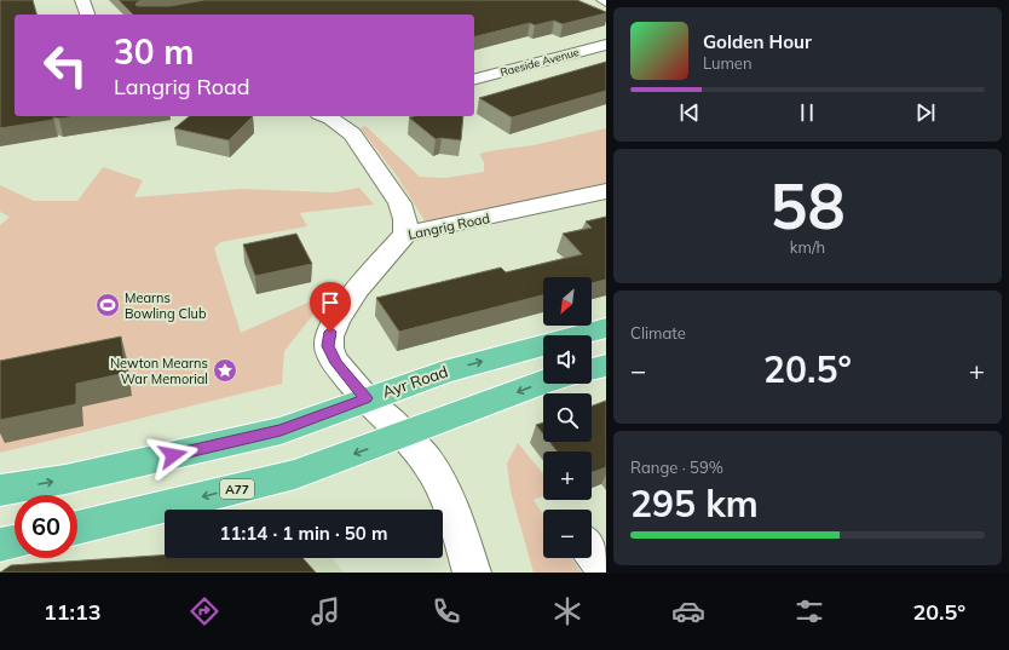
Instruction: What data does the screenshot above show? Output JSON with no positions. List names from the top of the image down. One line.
{"streets":{"main road":["Ayr Road","A77"],"street":["Raeside Avenue","Langrig Road"]},"crossings":[["Langrig Road","Ayr Road"],["Langrig Road","A77"]],"places":{"sports":["Mearns Bowling Club"],"place":["Newton Mearns War Memorial"]},"north":"bottom left","page":{"turn":["30 m","Langrig Road"],"song":["Golden Hour","Lumen"],"tile":[["58","km/h"],"Climate",["Range · 59%","295 km"]],"map_buttons":["+","−"],"heat":["−","20.5°","+"],"limit":"60","trip":"11:14 · 1 min · 50 m","tabs":["11:13","20.5°"]}}
